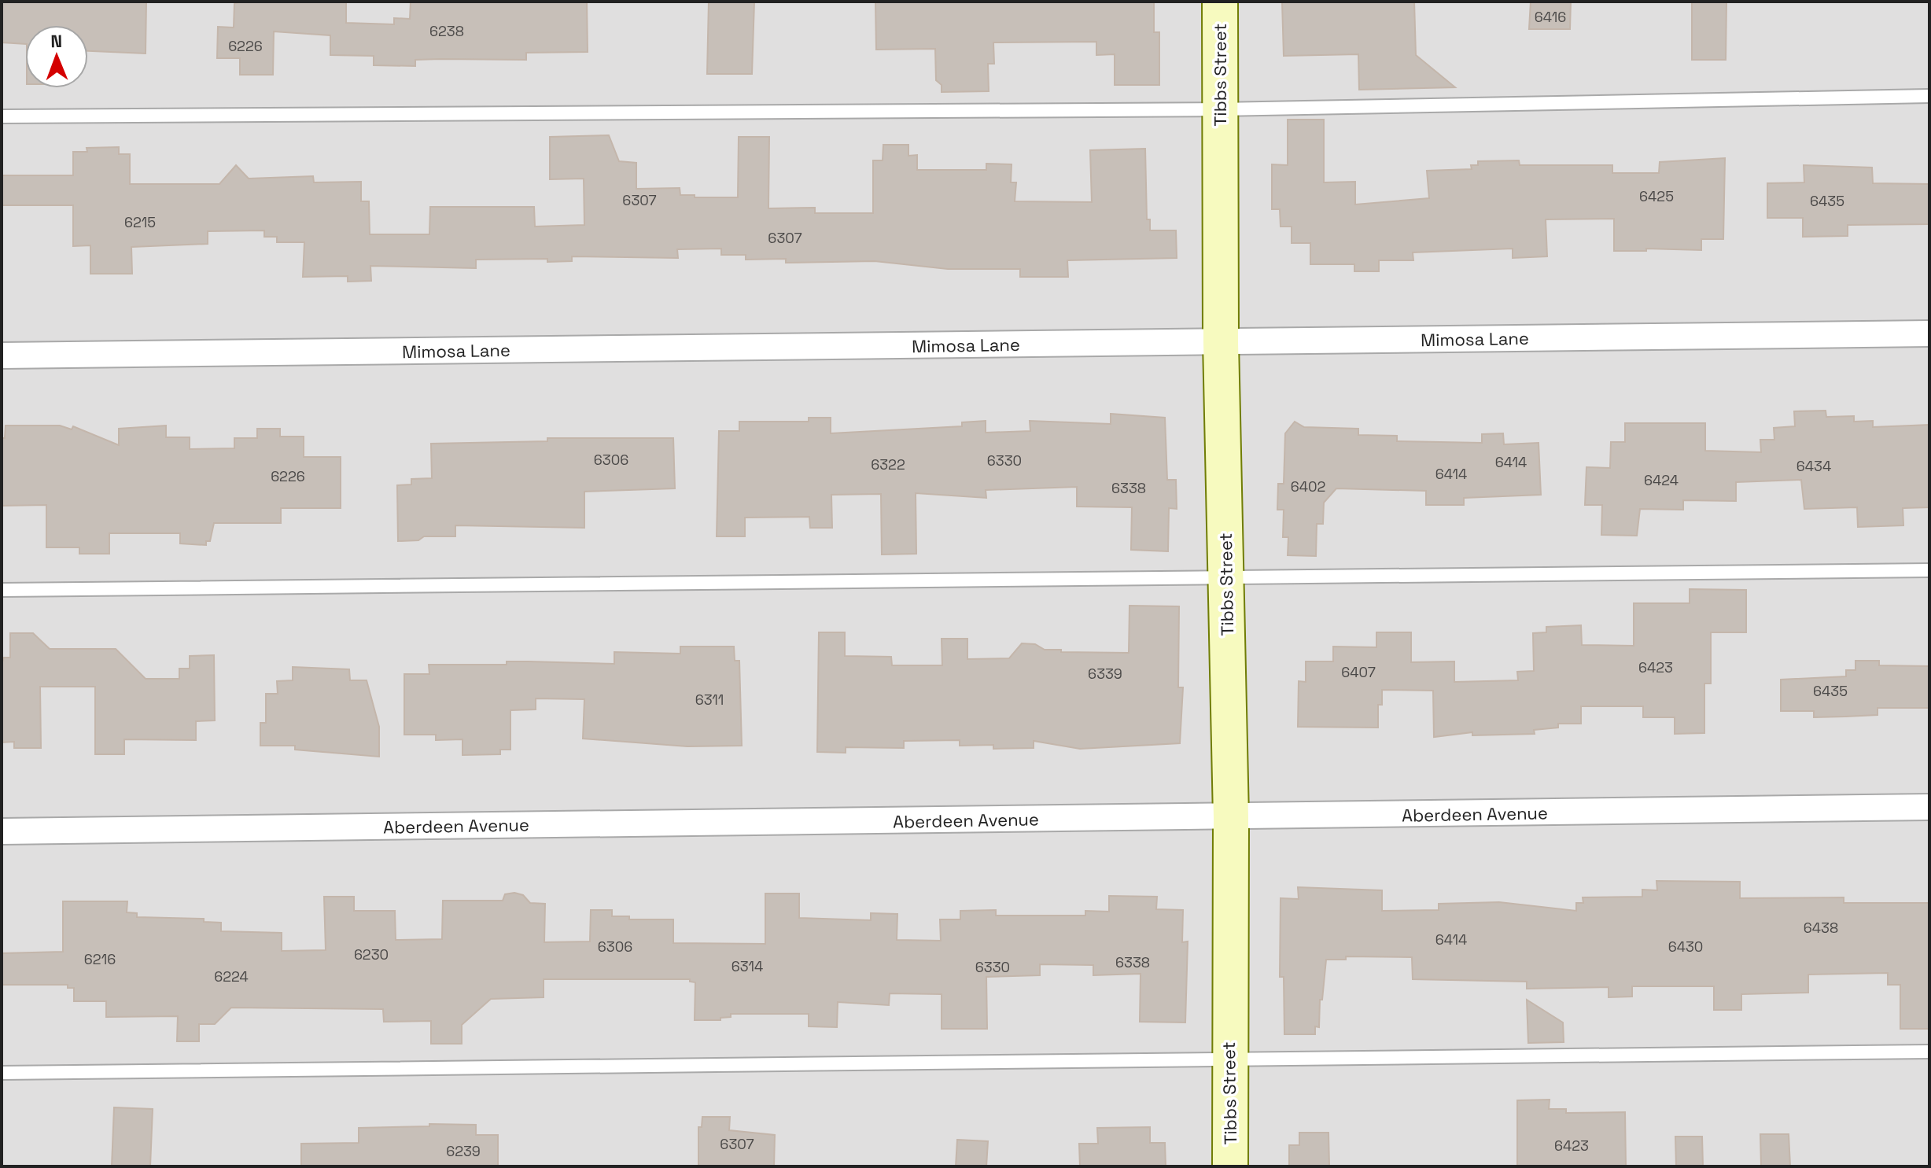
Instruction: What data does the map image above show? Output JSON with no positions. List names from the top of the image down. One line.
{"streets":{"street":["Tibbs Street","Mimosa Lane","Aberdeen Avenue"]},"crossings":[["Tibbs Street","Mimosa Lane"],["Tibbs Street","Aberdeen Avenue"]],"house_numbers":["6416","6238","6226","6425","6307","6435","6215","6307","6306","6330","6414","6322","6434","6414","6226","6424","6402","6338","6423","6407","6339","6435","6311","6438","6414","6306","6430","6230","6216","6338","6314","6330","6224","6307","6423","6239"],"north":"top"}
